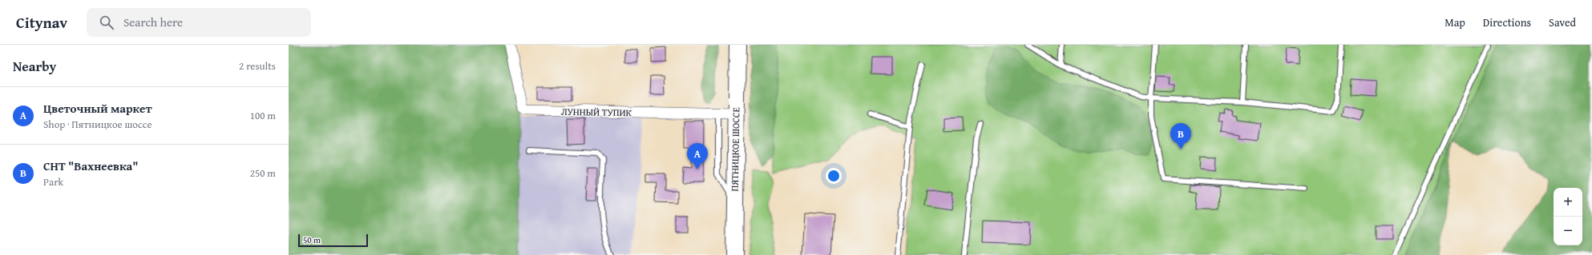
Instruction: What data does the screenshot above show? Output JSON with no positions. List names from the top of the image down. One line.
{"streets":{"main road":["ПЯТНИЦКОЕ ШОССЕ"],"street":["ЛУННЫЙ ТУПИК"]},"crossings":[["ЛУННЫЙ ТУПИК","ПЯТНИЦКОЕ ШОССЕ"]],"scale_bar":"50 m","page":{"header":"Citynav","search":"Search here","nav":["Map","Directions","Saved"],"heading":["Nearby","2 results"],"list":[{"mark":"A","name":"Цветочный маркет","note":"Shop · Пятницкое шоссе","value":"100 m"},{"mark":"B","name":"СНТ \"Вахнеевка\"","note":"Park","value":"250 m"}],"pins":["B","A"],"map_buttons":["+","−"],"scale":"50 m"}}
